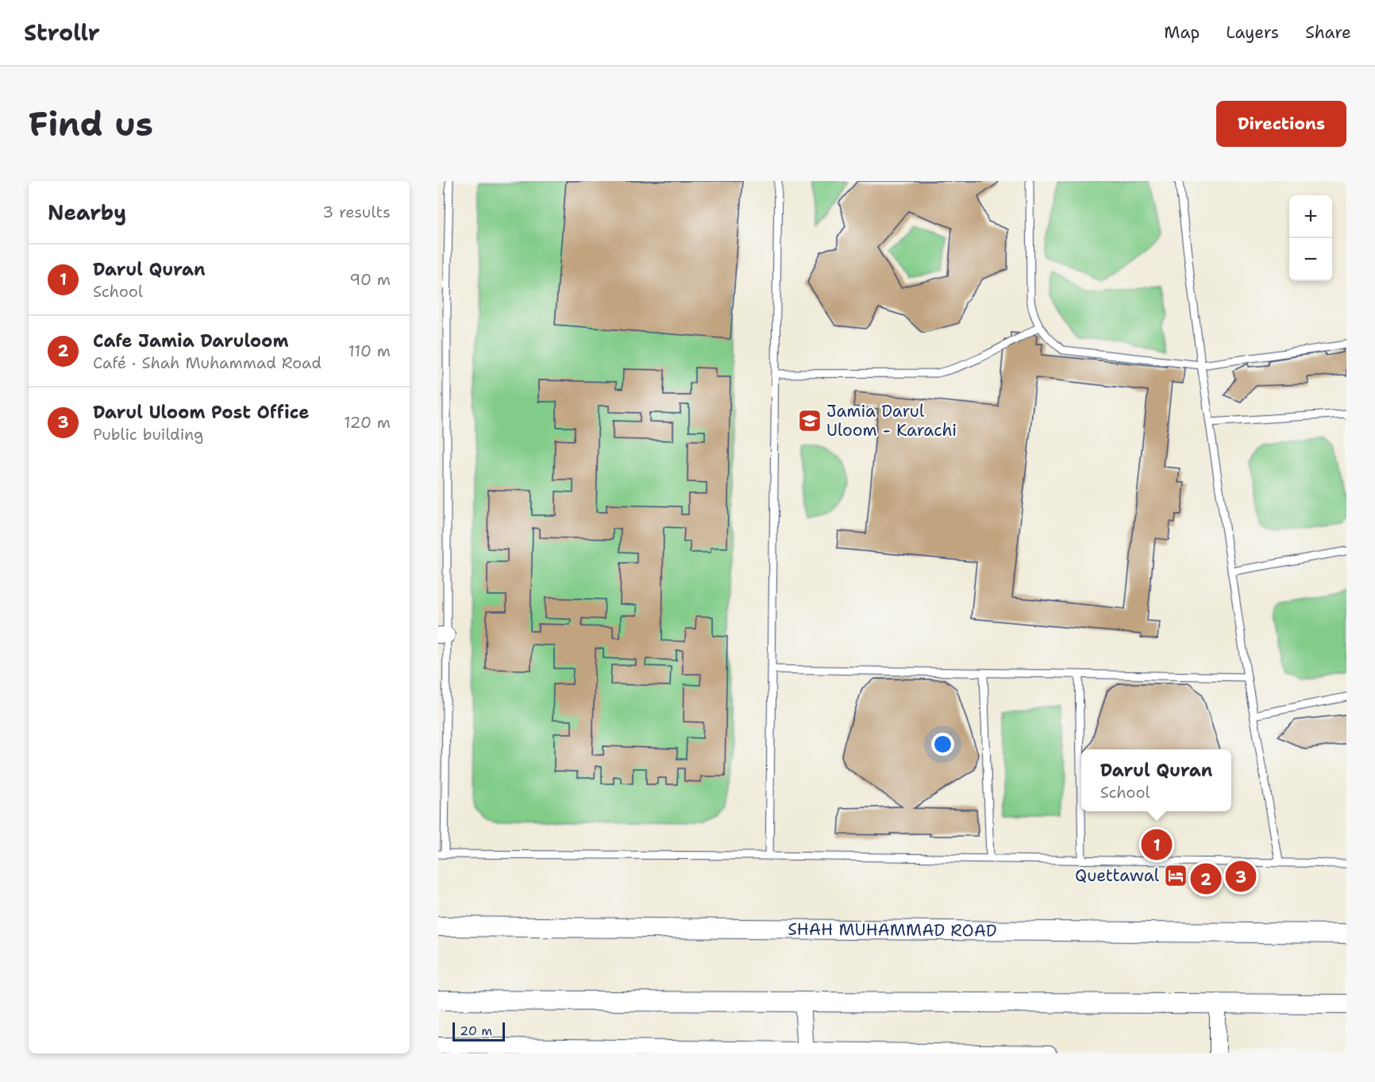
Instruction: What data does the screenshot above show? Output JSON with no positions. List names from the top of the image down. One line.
{"streets":{"street":["SHAH MUHAMMAD ROAD"]},"places":{"school or university":["Jamia Darul Uloom - Karachi"],"hotel":["Quettawal"]},"scale_bar":"20 m","page":{"header":"Strollr","nav":["Map","Layers","Share"],"buttons":"Directions","title":"Find us","heading":["Nearby","3 results"],"map_buttons":["+","−"],"list":[{"mark":"1","name":"Darul Quran","note":"School","value":"90 m"},{"mark":"2","name":"Cafe Jamia Daruloom","note":"Café · Shah Muhammad Road","value":"110 m"},{"mark":"3","name":"Darul Uloom Post Office","note":"Public building","value":"120 m"}],"popup":["Darul Quran","School"],"pins":["1","3","2"],"scale":"20 m"}}
